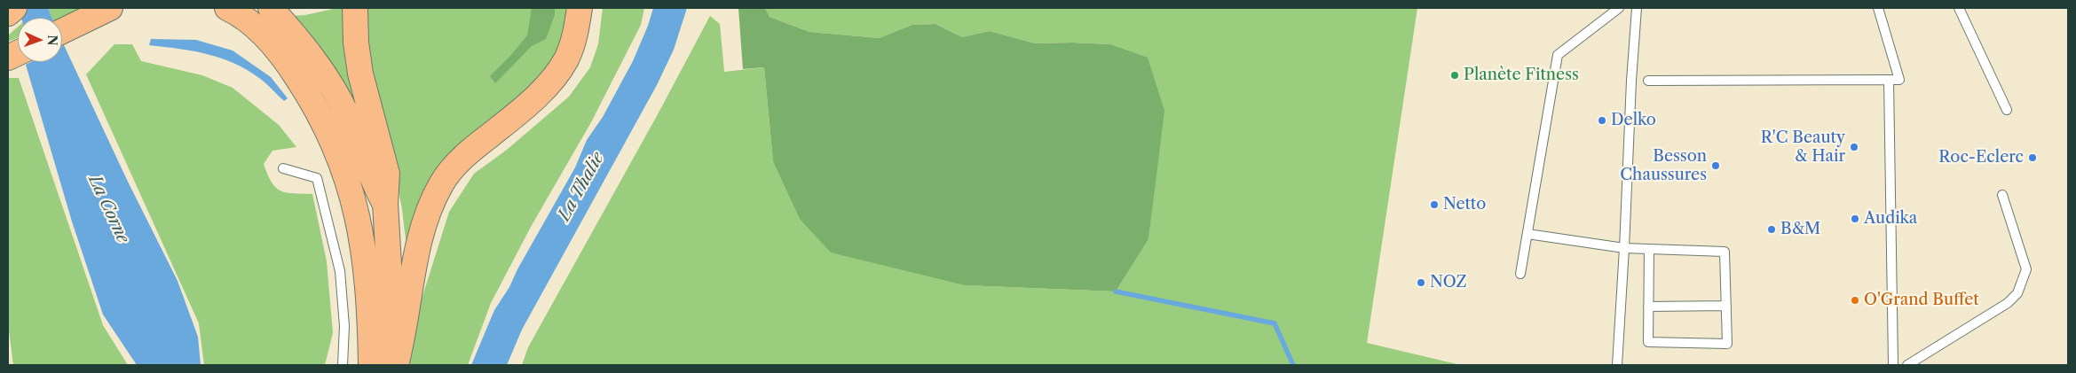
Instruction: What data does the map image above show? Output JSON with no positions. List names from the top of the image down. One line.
{"water":["La Thalie","La Corne"],"places":["Planète Fitness","Delko","R'C Beauty & Hair","Roc-Eclerc","Besson Chaussures","Netto","Audika","B&M","NOZ","O'Grand Buffet"],"north":"right"}
